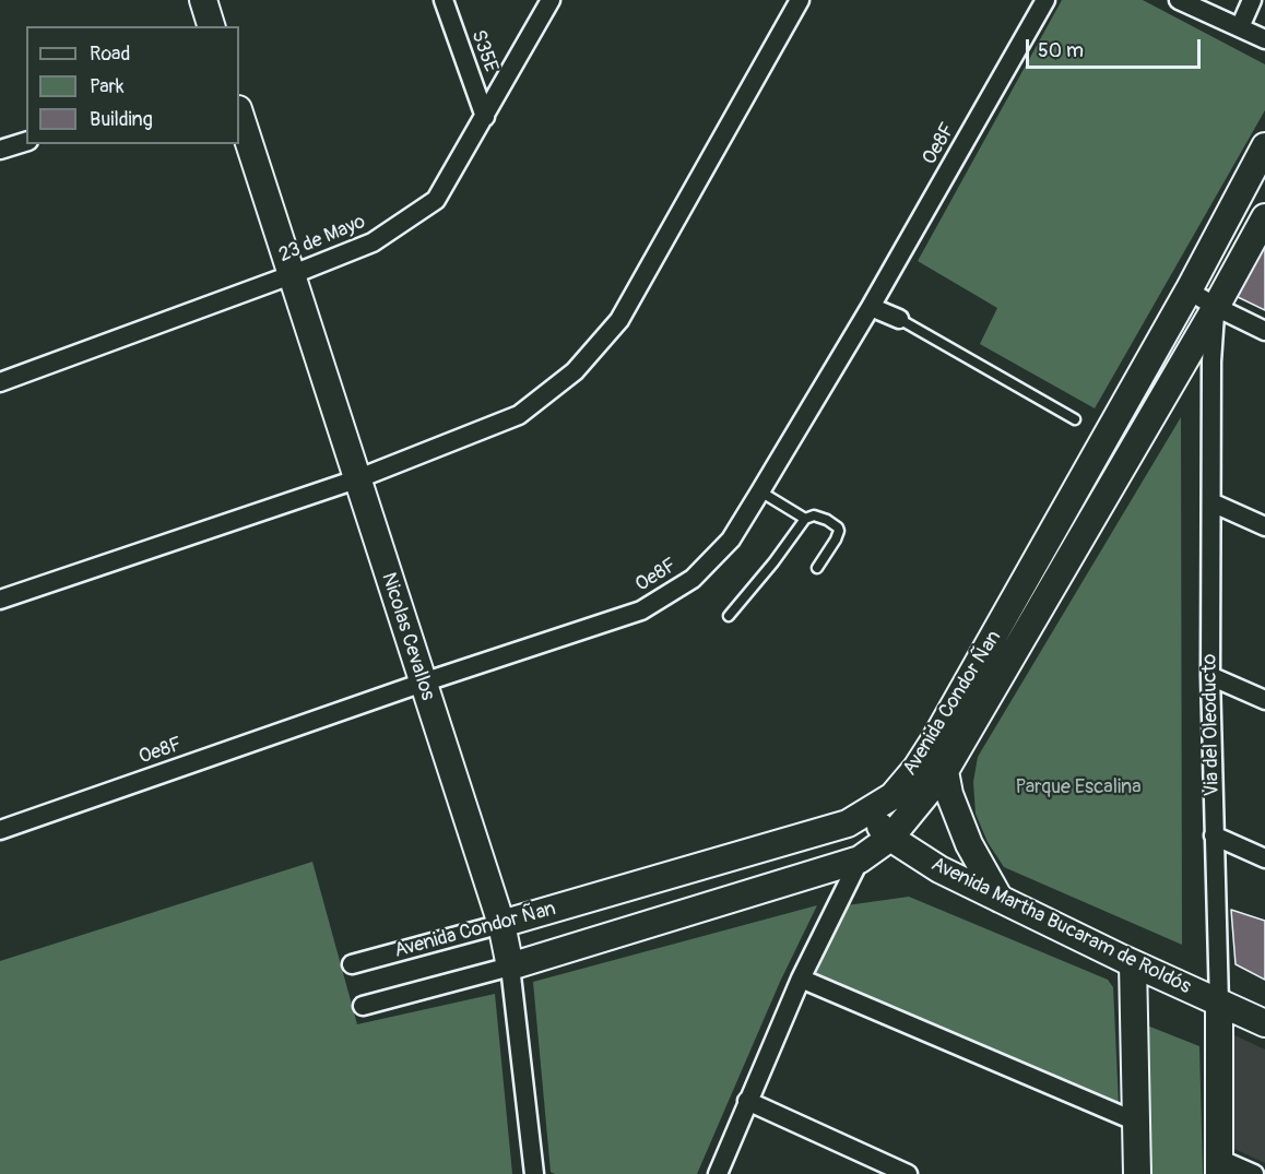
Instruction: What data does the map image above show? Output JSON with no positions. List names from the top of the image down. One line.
{"streets":{"street":["S35E","Oe8F","23 de Mayo","Nicolas Cevallos","Avenida Condor Ñan","Via del Oleoducto","Avenida Martha Bucaram de Roldós"]},"crossings":[["S35E","23 de Mayo"],["Oe8F","Nicolas Cevallos"],["23 de Mayo","Nicolas Cevallos"],["Nicolas Cevallos","Avenida Condor Ñan"],["Avenida Condor Ñan","Via del Oleoducto"],["Avenida Condor Ñan","Avenida Martha Bucaram de Roldós"],["Via del Oleoducto","Avenida Martha Bucaram de Roldós"]],"parks":["Parque Escalina"],"legend":["Road","Park","Building"],"scale_bar":"50 m"}
